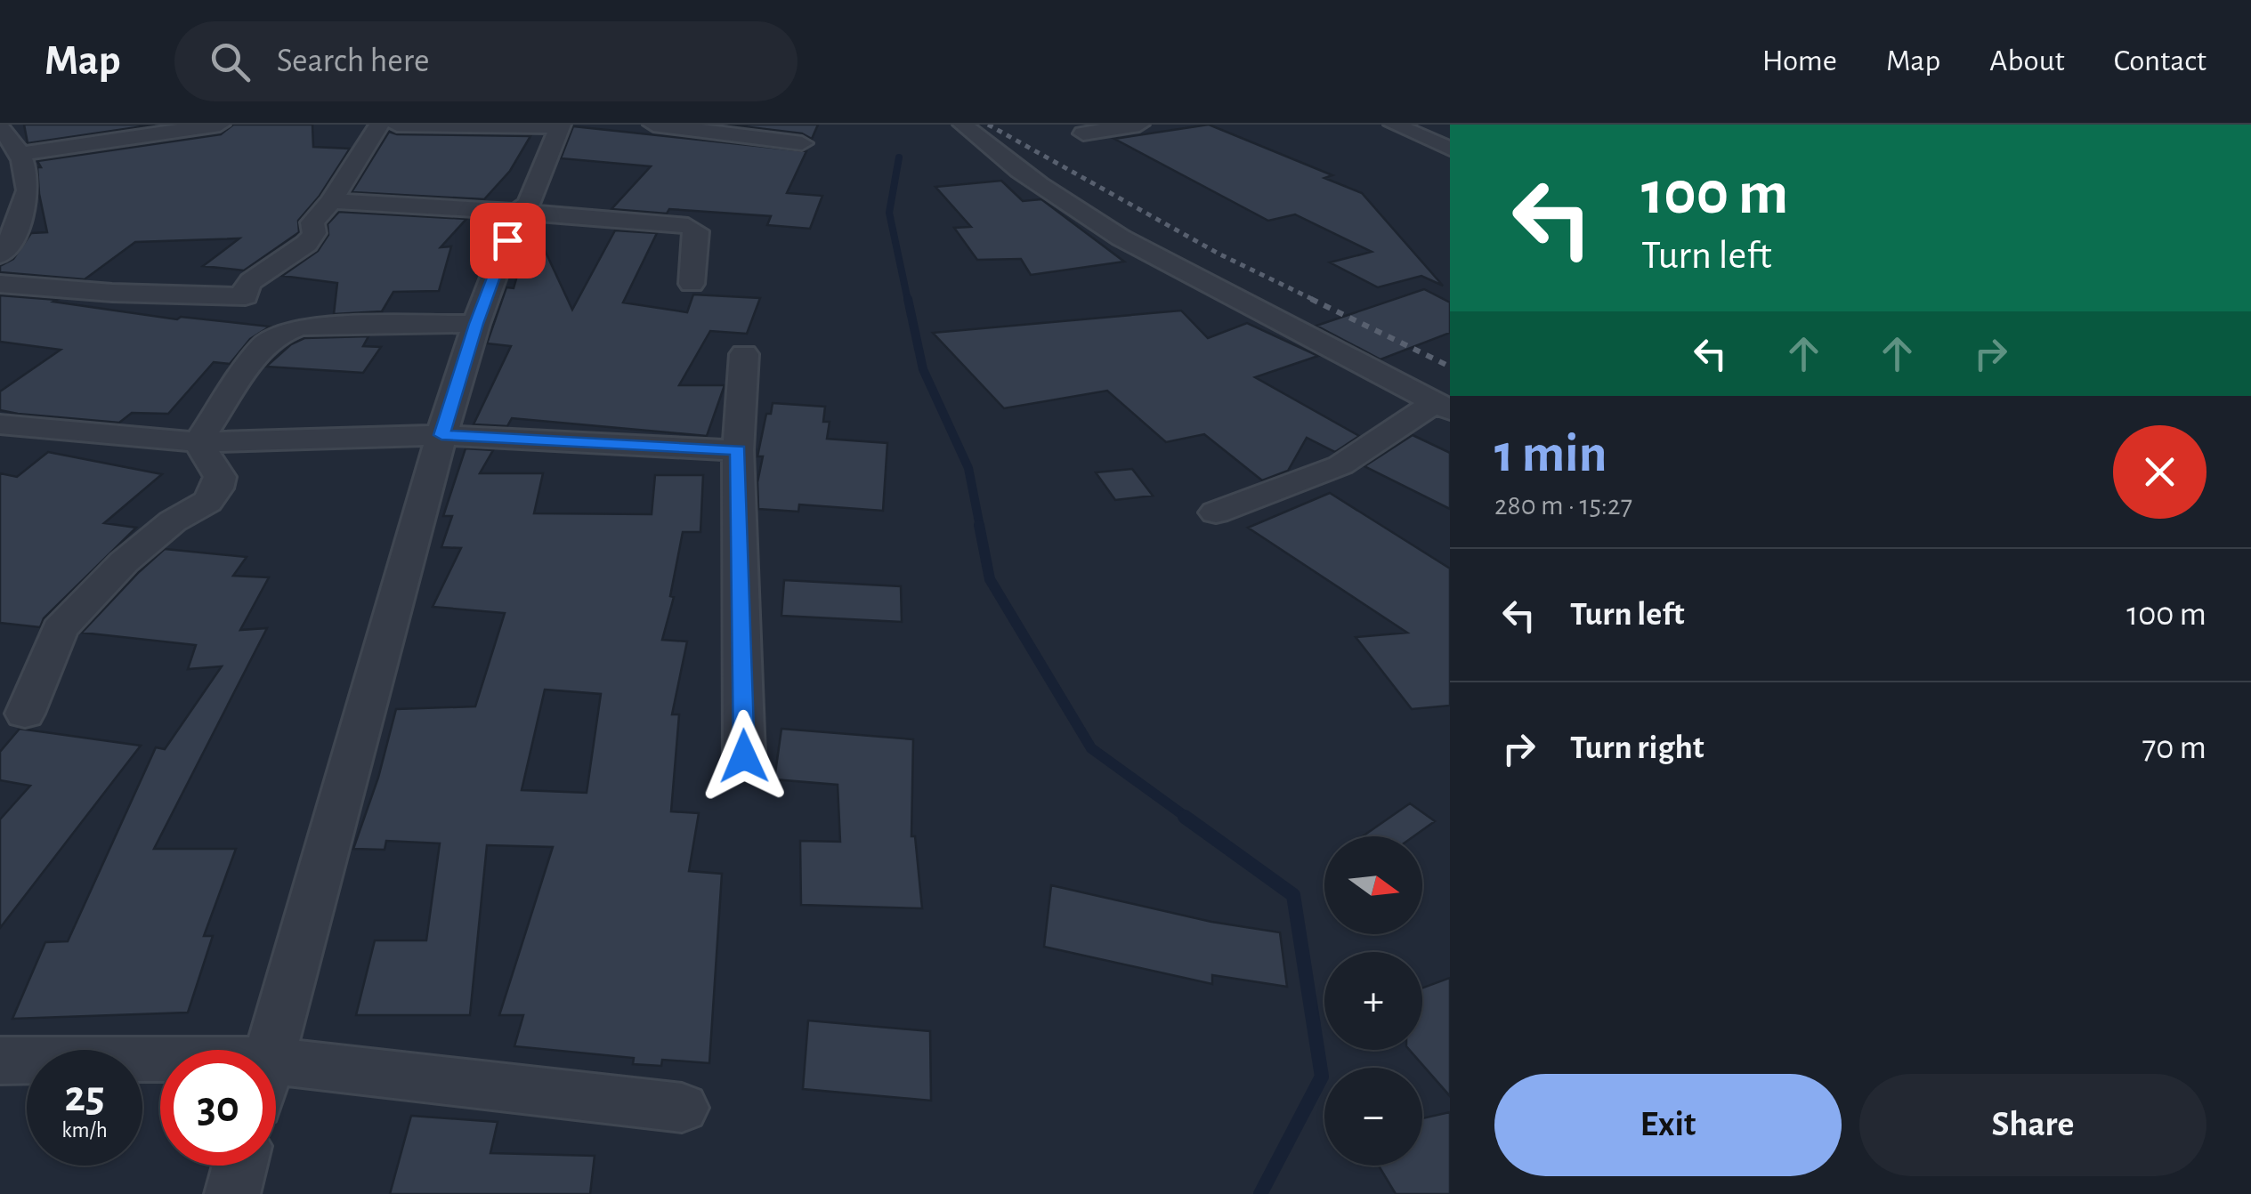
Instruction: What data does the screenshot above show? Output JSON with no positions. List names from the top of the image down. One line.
{"north":"right","page":{"header":"Map","search":"Search here","nav":["Home","Map","About","Contact"],"turn":["100 m","Turn left"],"heading":["1 min","280 m · 15:27"],"list":[{"name":"Turn left","value":"100 m"},{"name":"Turn right","value":"70 m"}],"map_buttons":["+","−"],"speed":"25 km/h","limit":"30","buttons":["Exit","Share"]}}
